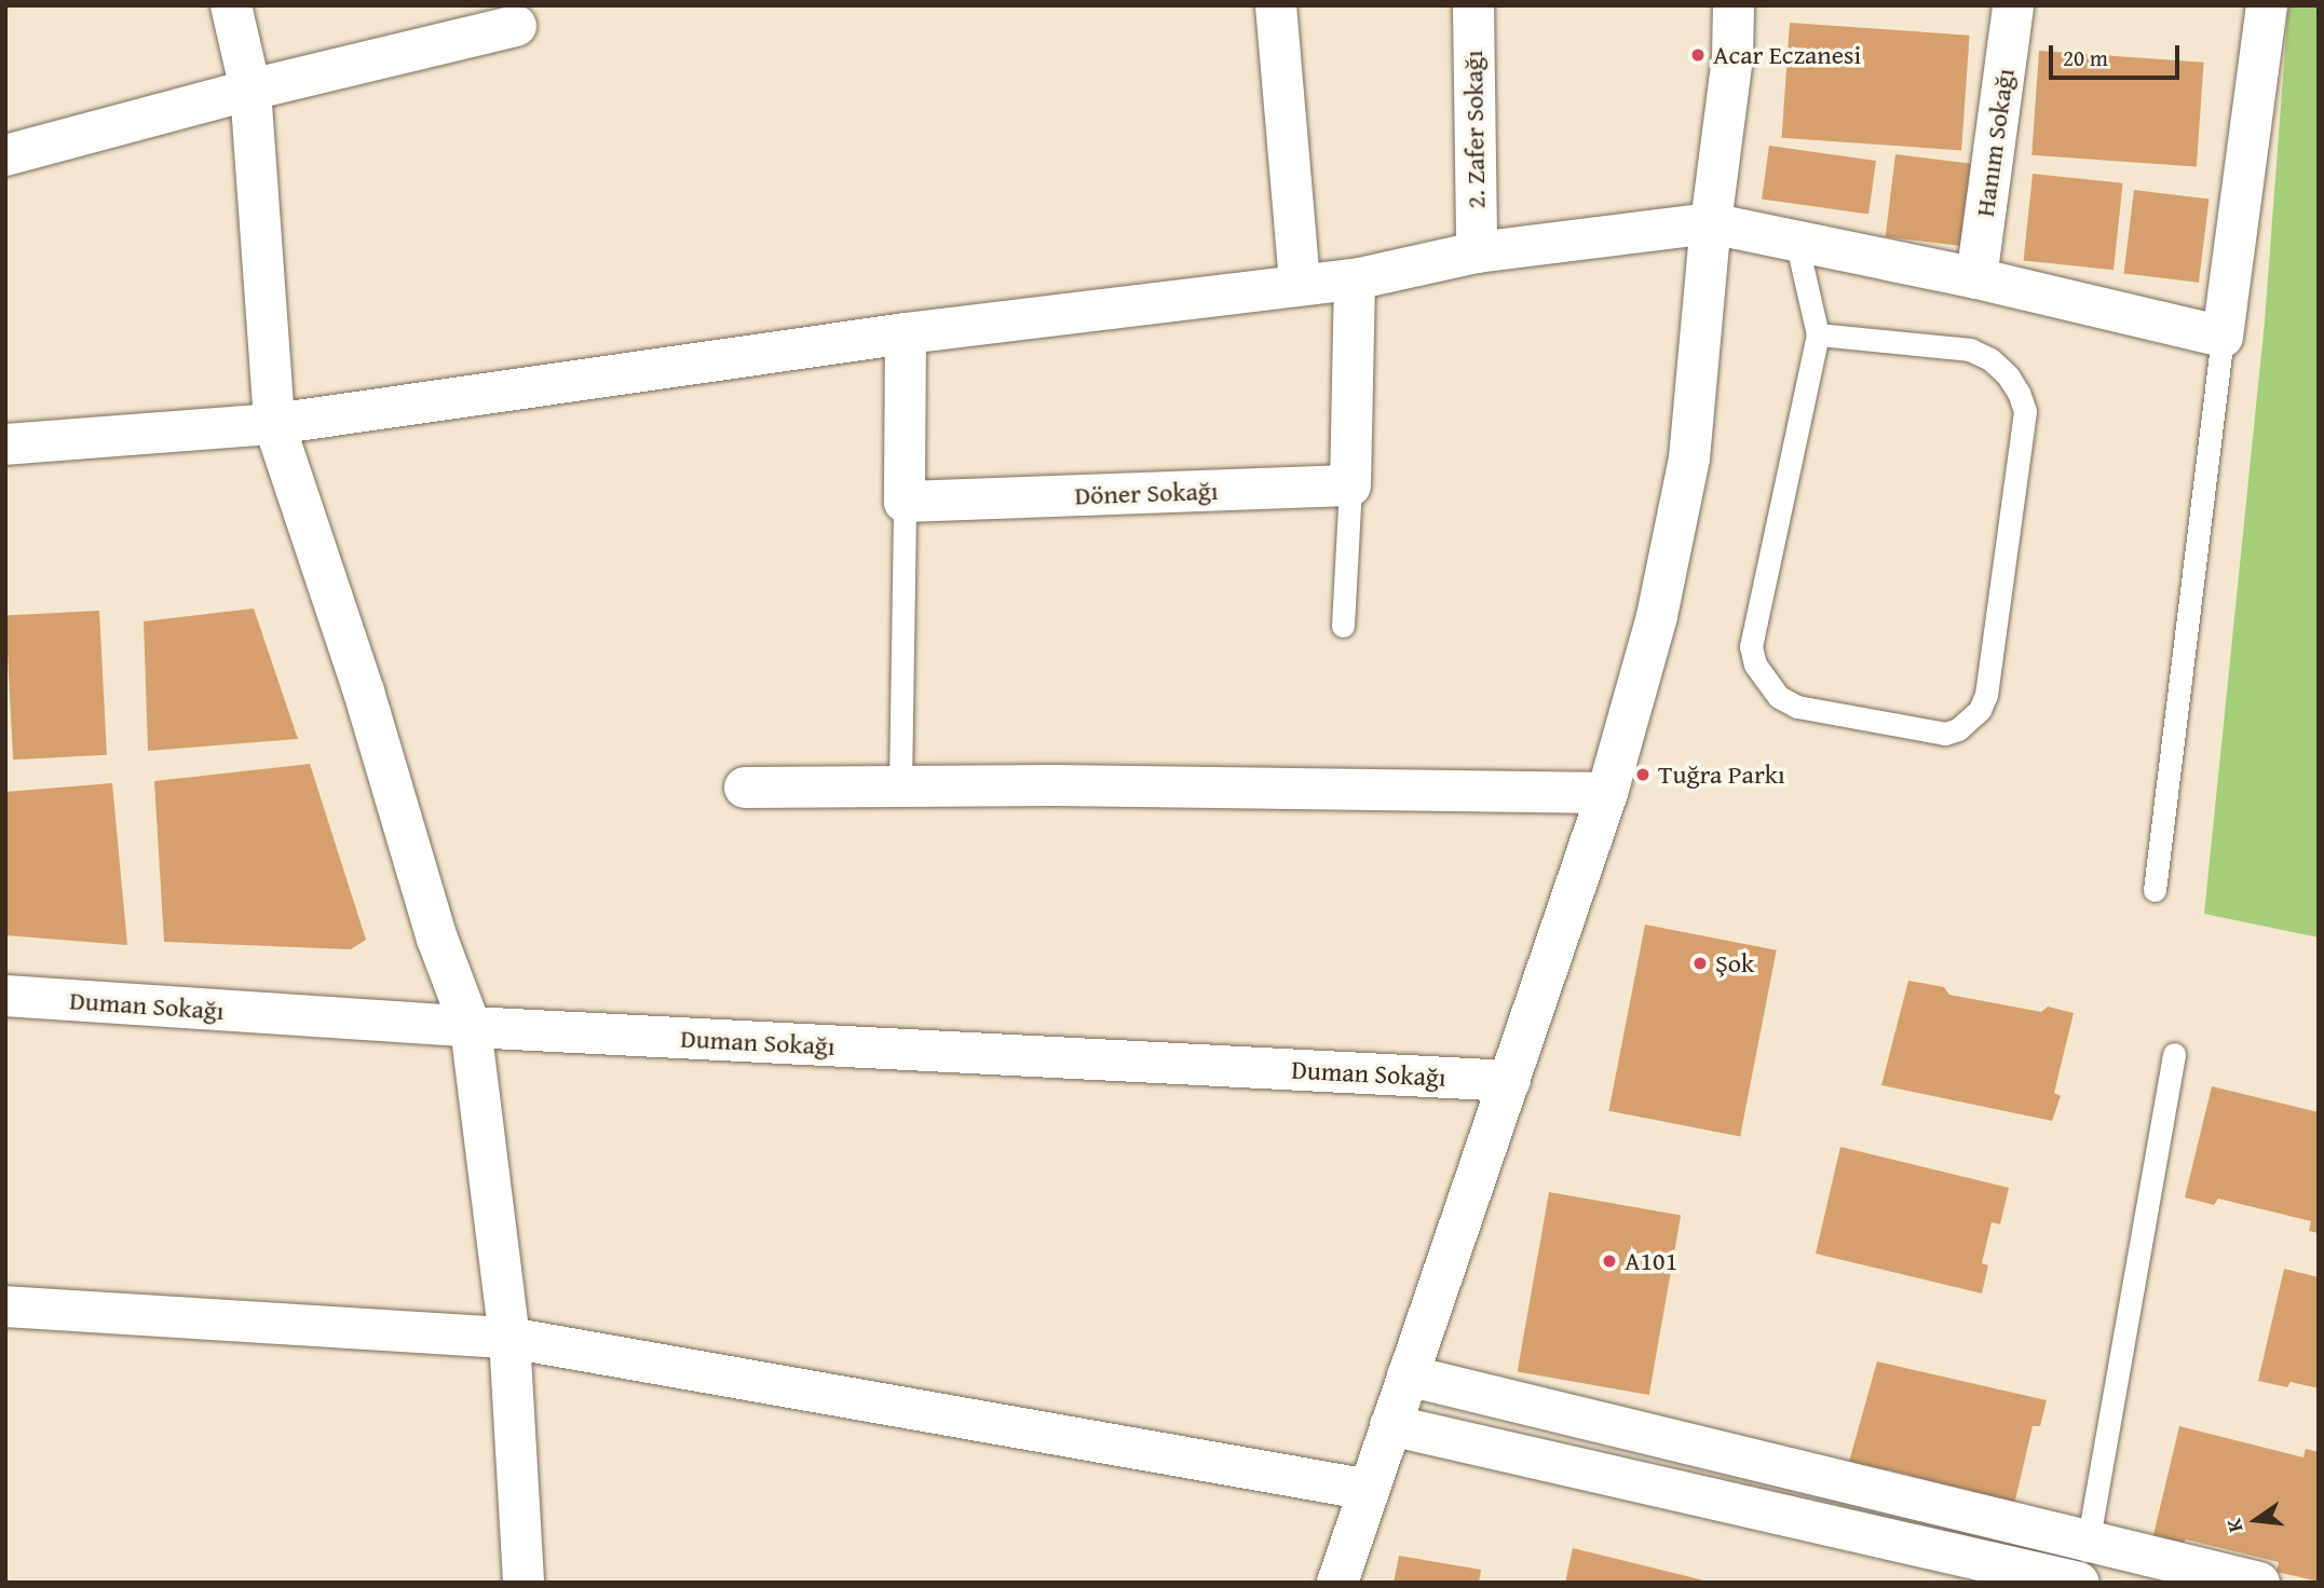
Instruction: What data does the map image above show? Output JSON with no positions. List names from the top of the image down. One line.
{"streets":{"street":["2. Zafer Sokağı","Hanım Sokağı","Döner Sokağı","Duman Sokağı"]},"places":["Acar Eczanesi","Tuğra Parkı","Şok","A101"],"scale_bar":"20 m","north":"left"}
